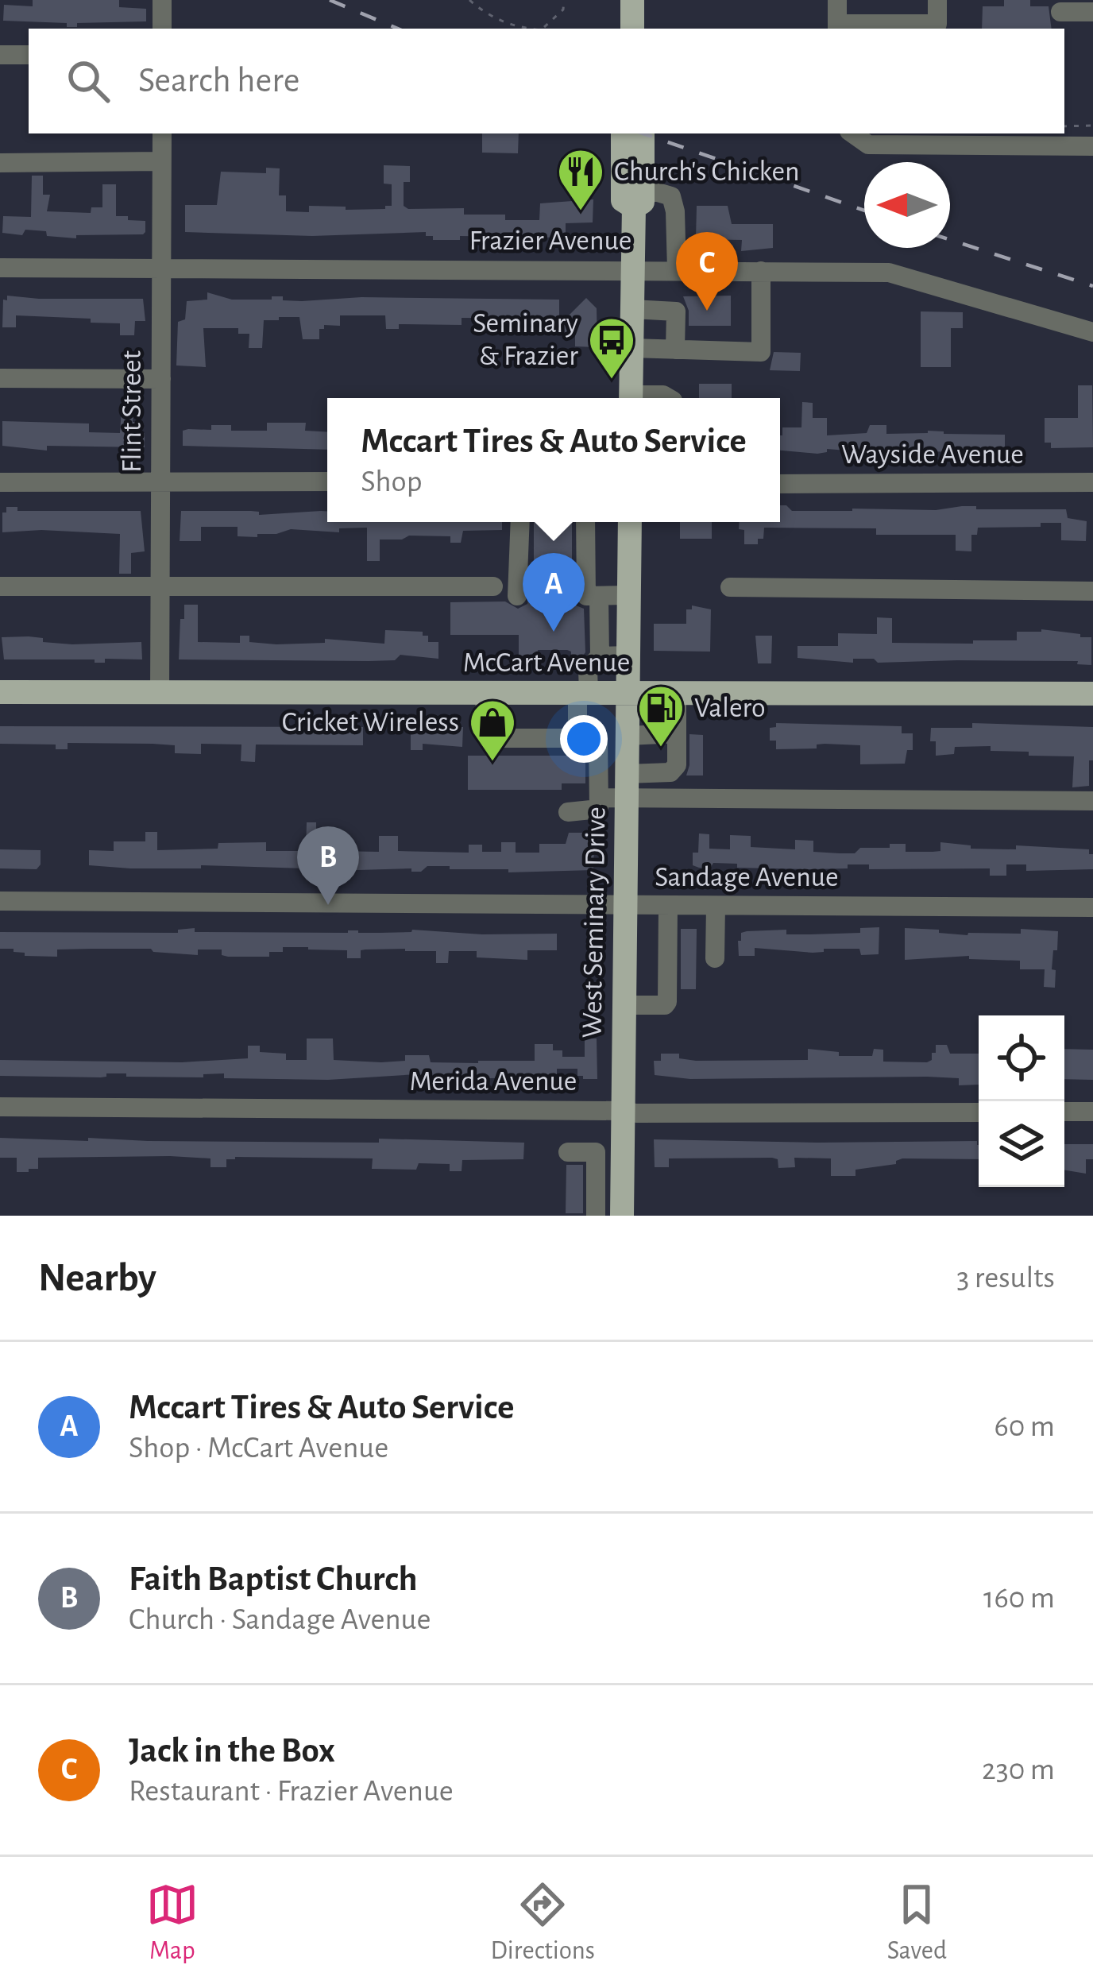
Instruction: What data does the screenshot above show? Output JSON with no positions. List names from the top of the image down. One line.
{"streets":{"main road":["McCart Avenue","West Seminary Drive"],"street":["Frazier Avenue","Flint Street","Wayside Avenue","Sandage Avenue","Merida Avenue"]},"crossings":[["Frazier Avenue","Flint Street"],["Flint Street","McCart Avenue"],["McCart Avenue","West Seminary Drive"],["Sandage Avenue","West Seminary Drive"],["West Seminary Drive","Merida Avenue"]],"places":{"restaurant":["Church's Chicken"],"bus stop":["Seminary & Frazier"],"fuel station":["Valero"],"shop":["Cricket Wireless"]},"north":"left","page":{"search":"Search here","pins":["C","A","B"],"popup":["Mccart Tires & Auto Service","Shop"],"heading":["Nearby","3 results"],"list":[{"mark":"A","name":"Mccart Tires & Auto Service","note":"Shop · McCart Avenue","value":"60 m"},{"mark":"B","name":"Faith Baptist Church","note":"Church · Sandage Avenue","value":"160 m"},{"mark":"C","name":"Jack in the Box","note":"Restaurant · Frazier Avenue","value":"230 m"}],"nav":["Map","Directions","Saved"]}}
